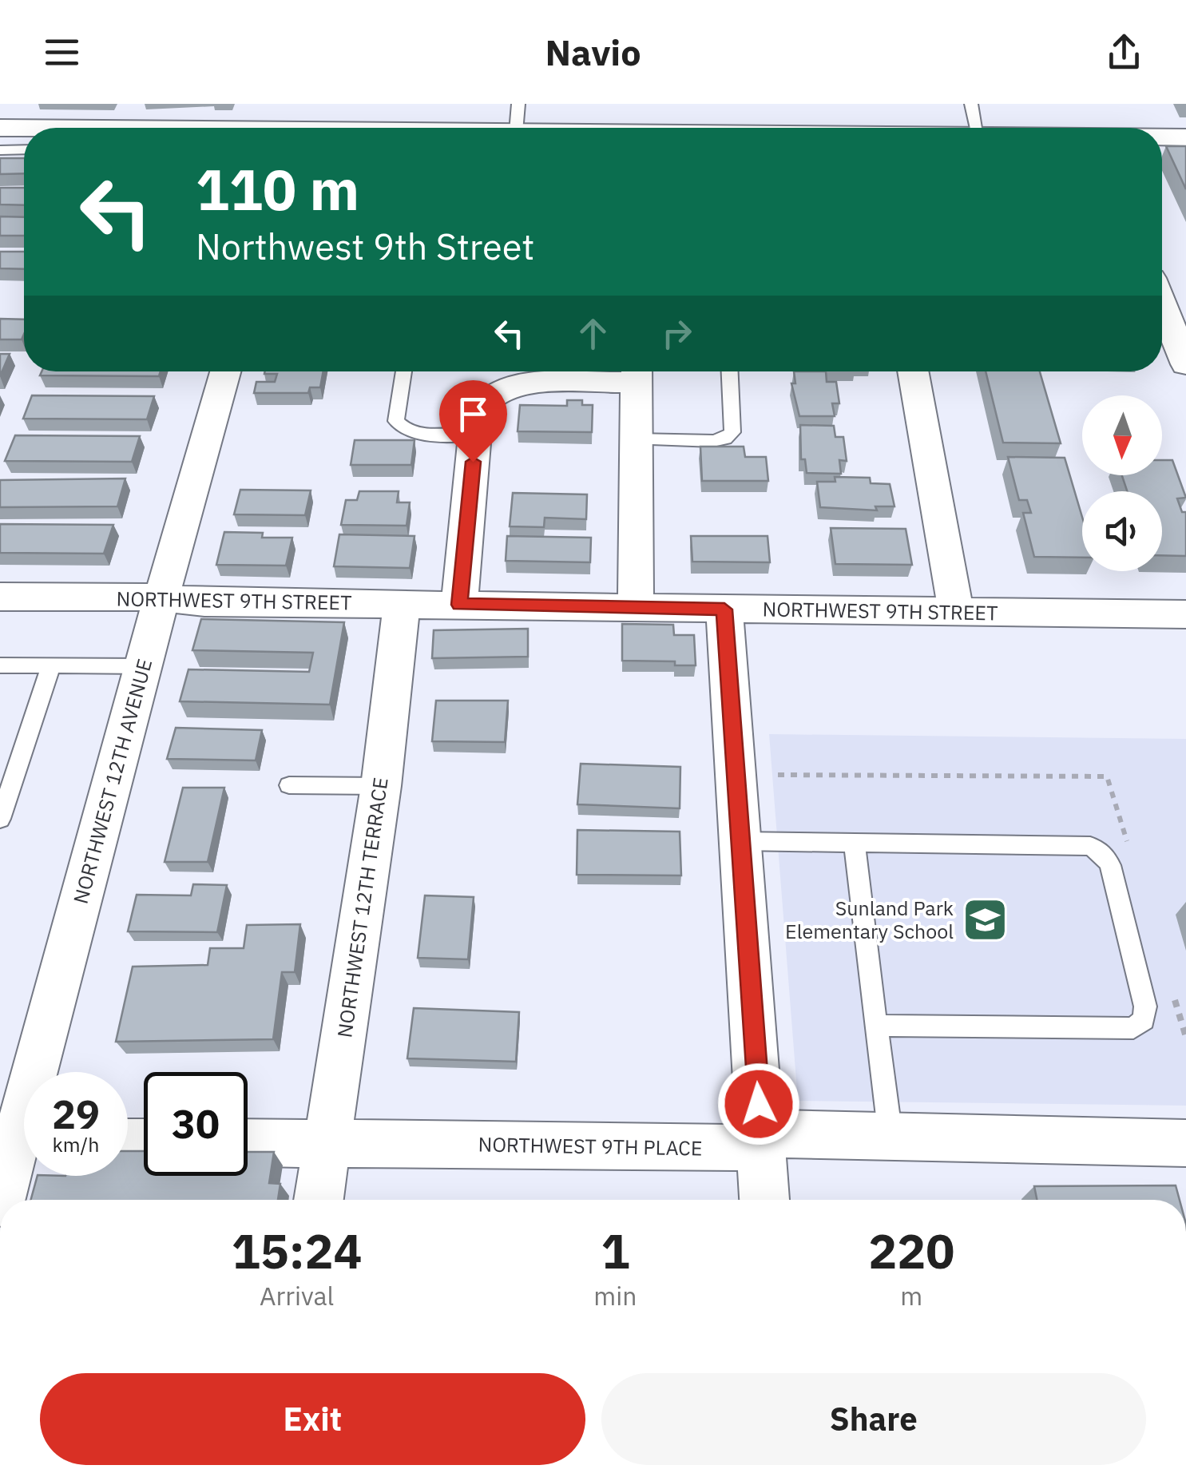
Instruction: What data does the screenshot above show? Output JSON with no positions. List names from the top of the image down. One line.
{"streets":{"street":["NORTHWEST 9TH STREET","NORTHWEST 12TH AVENUE","NORTHWEST 12TH TERRACE","NORTHWEST 9TH PLACE"]},"crossings":[["NORTHWEST 9TH STREET","NORTHWEST 12TH AVENUE"],["NORTHWEST 9TH STREET","NORTHWEST 12TH TERRACE"],["NORTHWEST 12TH TERRACE","NORTHWEST 9TH PLACE"]],"places":{"school or university":["Sunland Park Elementary School"]},"north":"bottom","page":{"header":"Navio","turn":["110 m","Northwest 9th Street"],"speed":"29 km/h","limit":"30","eta":["15:24","Arrival","1","min","220","m"],"buttons":["Exit","Share"]}}
